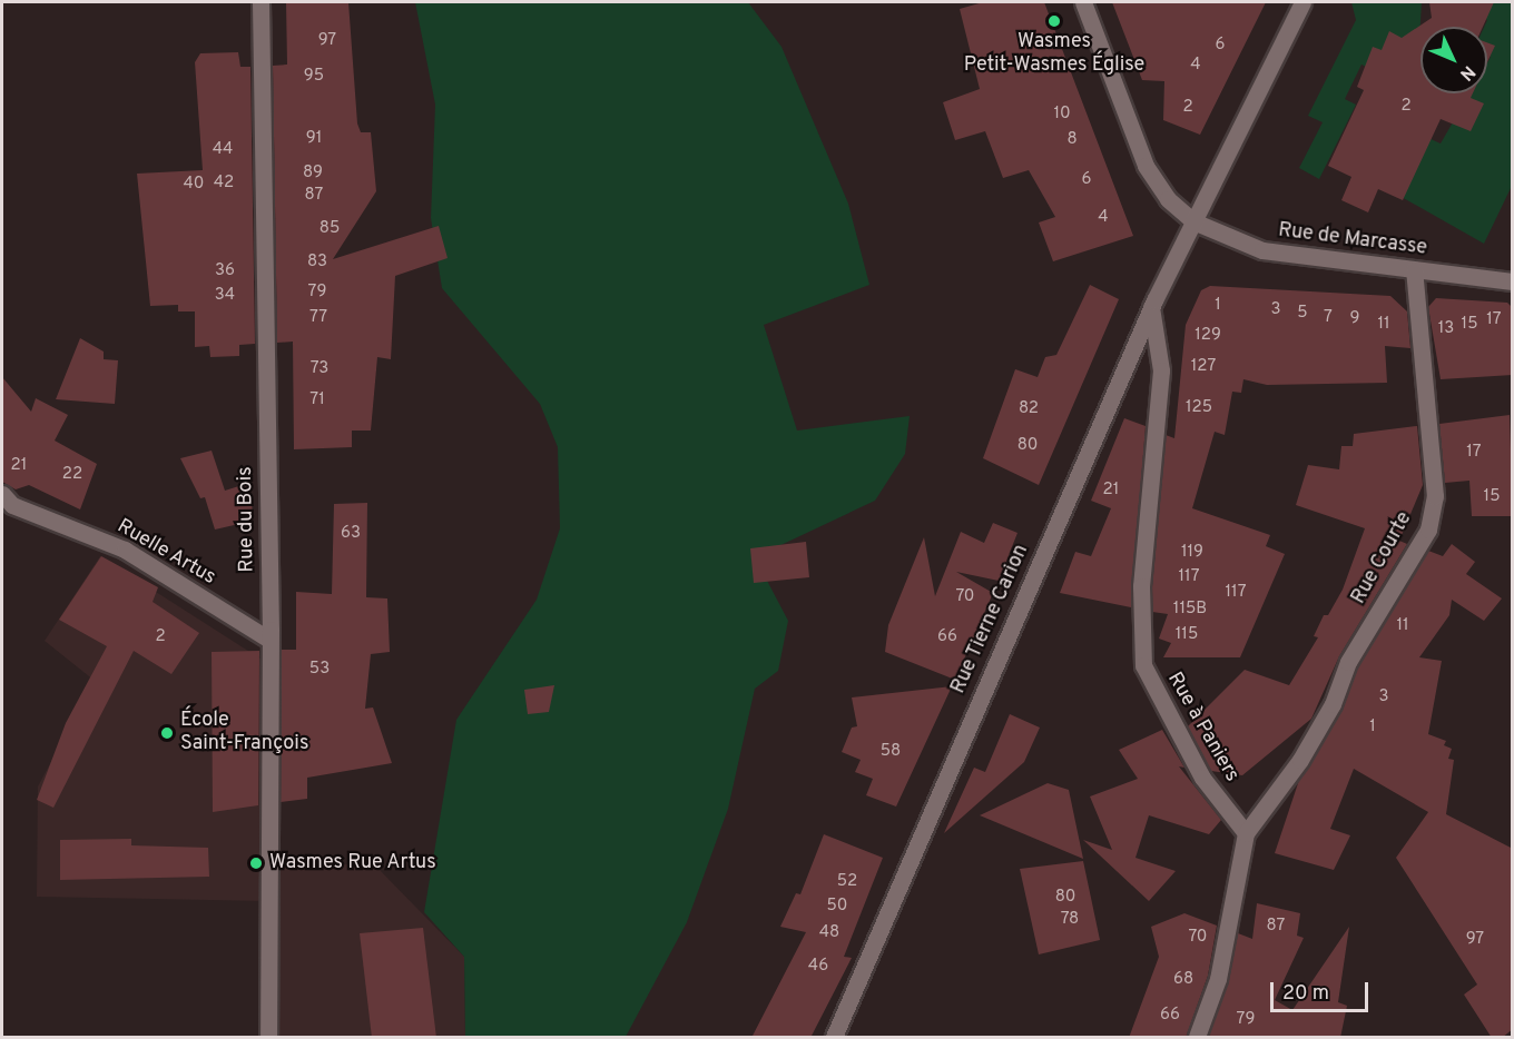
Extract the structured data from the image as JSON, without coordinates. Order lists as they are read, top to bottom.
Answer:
{
  "streets": {
    "street": [
      "Rue de Marcasse",
      "Rue du Bois",
      "Ruelle Artus",
      "Rue Courte",
      "Rue Tierne Carion",
      "Rue à Paniers"
    ]
  },
  "crossings": [
    ["Rue de Marcasse", "Rue Courte"],
    ["Rue de Marcasse", "Rue Tierne Carion"],
    ["Rue du Bois", "Ruelle Artus"],
    ["Rue Courte", "Rue à Paniers"],
    ["Rue Tierne Carion", "Rue à Paniers"]
  ],
  "places": ["Wasmes Petit-Wasmes Église", "École Saint-François", "Wasmes Rue Artus"],
  "house_numbers": [
    "97",
    "6",
    "4",
    "95",
    "2",
    "2",
    "10",
    "91",
    "8",
    "44",
    "89",
    "6",
    "42",
    "40",
    "87",
    "4",
    "85",
    "83",
    "36",
    "79",
    "34",
    "1",
    "3",
    "5",
    "77",
    "7",
    "9",
    "17",
    "11",
    "15",
    "13",
    "129",
    "127",
    "73",
    "71",
    "125",
    "82",
    "80",
    "17",
    "21",
    "22",
    "21",
    "15",
    "63",
    "119",
    "117",
    "117",
    "70",
    "115B",
    "11",
    "115",
    "2",
    "66",
    "53",
    "3",
    "1",
    "58",
    "52",
    "80",
    "50",
    "78",
    "87",
    "48",
    "70",
    "97",
    "46",
    "68",
    "66",
    "79"
  ],
  "scale_bar": "20 m",
  "north": "bottom right"
}
